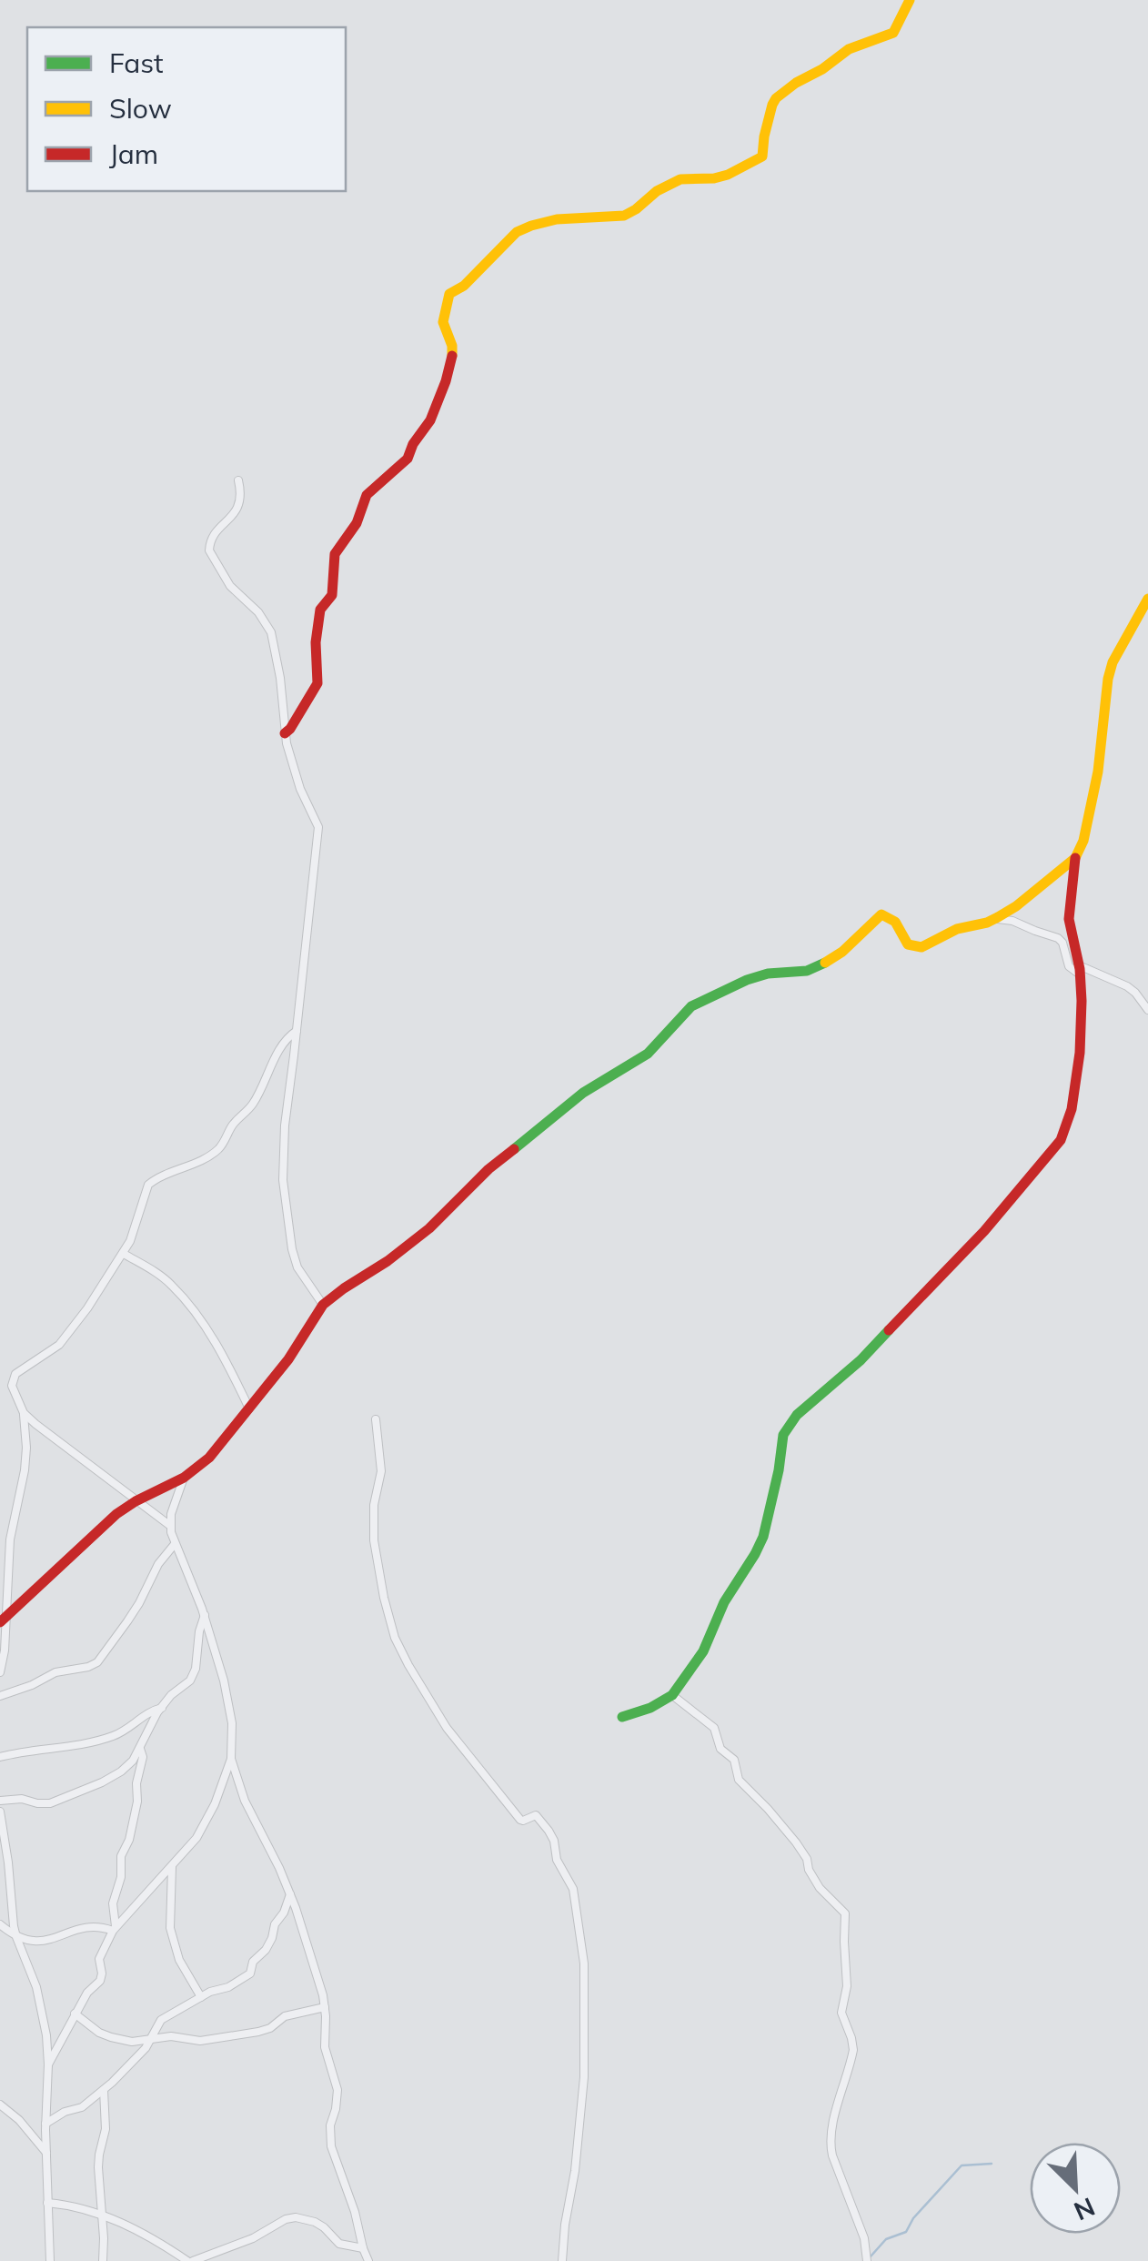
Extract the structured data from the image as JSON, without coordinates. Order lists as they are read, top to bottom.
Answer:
{
  "legend": ["Fast", "Slow", "Jam"],
  "north": "bottom right"
}
